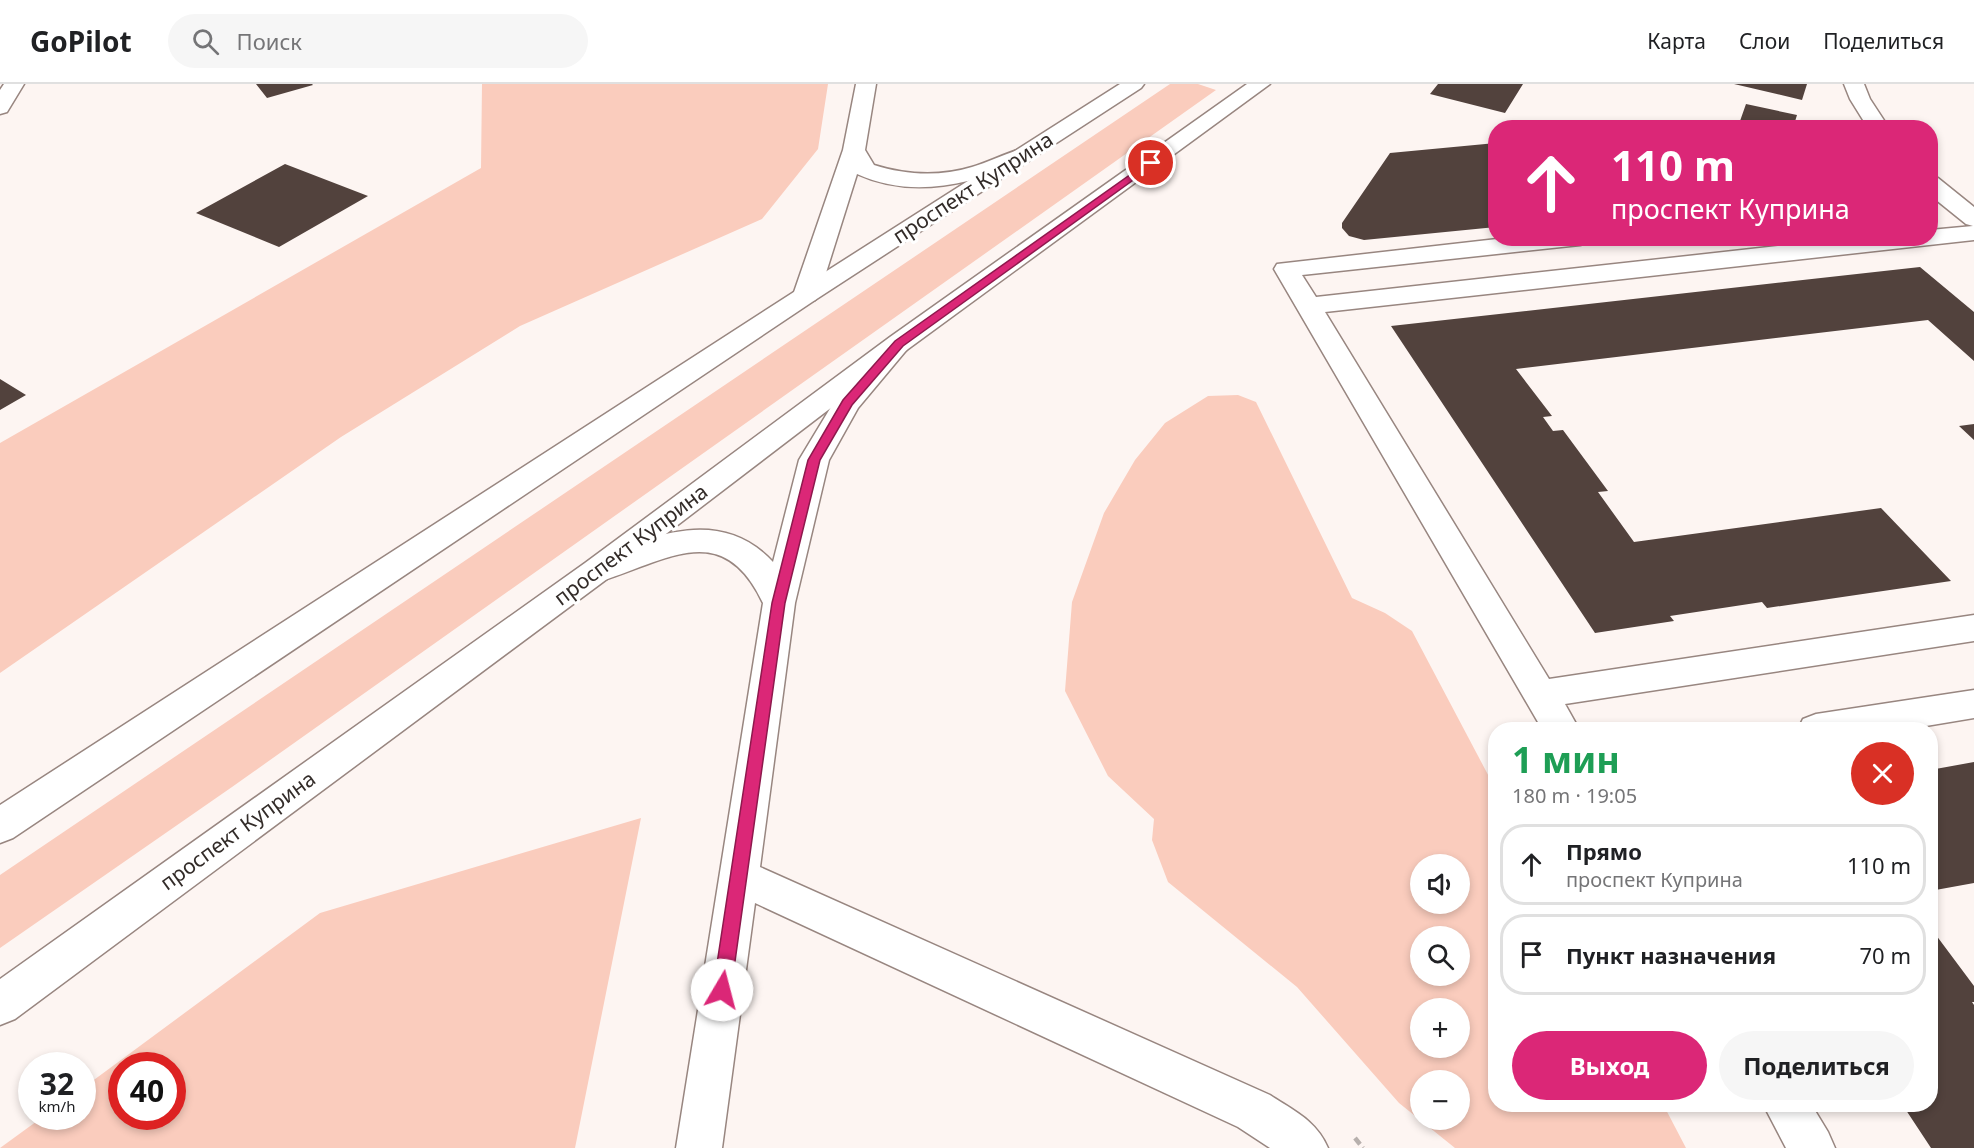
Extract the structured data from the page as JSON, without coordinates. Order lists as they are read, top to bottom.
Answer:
{
  "streets": {
    "main road": ["проспект Куприна"]
  },
  "page": {
    "header": "GoPilot",
    "search": "Поиск",
    "nav": ["Карта", "Слои", "Поделиться"],
    "turn": ["110 m", "проспект Куприна"],
    "heading": ["1 мин", "180 m · 19:05"],
    "list": [
      {
        "name": "Прямо",
        "note": "проспект Куприна",
        "value": "110 m"
      },
      {
        "name": "Пункт назначения",
        "value": "70 m"
      }
    ],
    "map_buttons": ["+", "−"],
    "buttons": ["Выход", "Поделиться"],
    "speed": "32 km/h",
    "limit": "40"
  }
}
